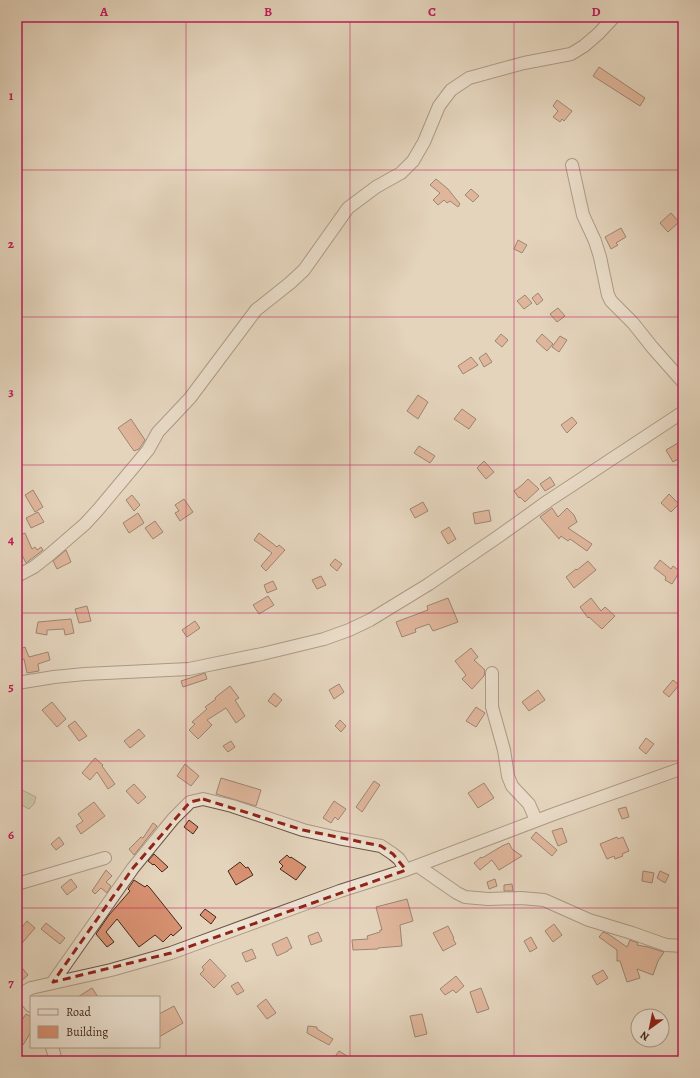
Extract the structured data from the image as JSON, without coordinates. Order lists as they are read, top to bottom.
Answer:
{
  "legend": ["Road", "Building"],
  "north": "bottom left",
  "grid": {
    "columns": [
      "A",
      "B",
      "C",
      "D"
    ],
    "rows": [
      "1",
      "2",
      "3",
      "4",
      "5",
      "6",
      "7"
    ]
  }
}
